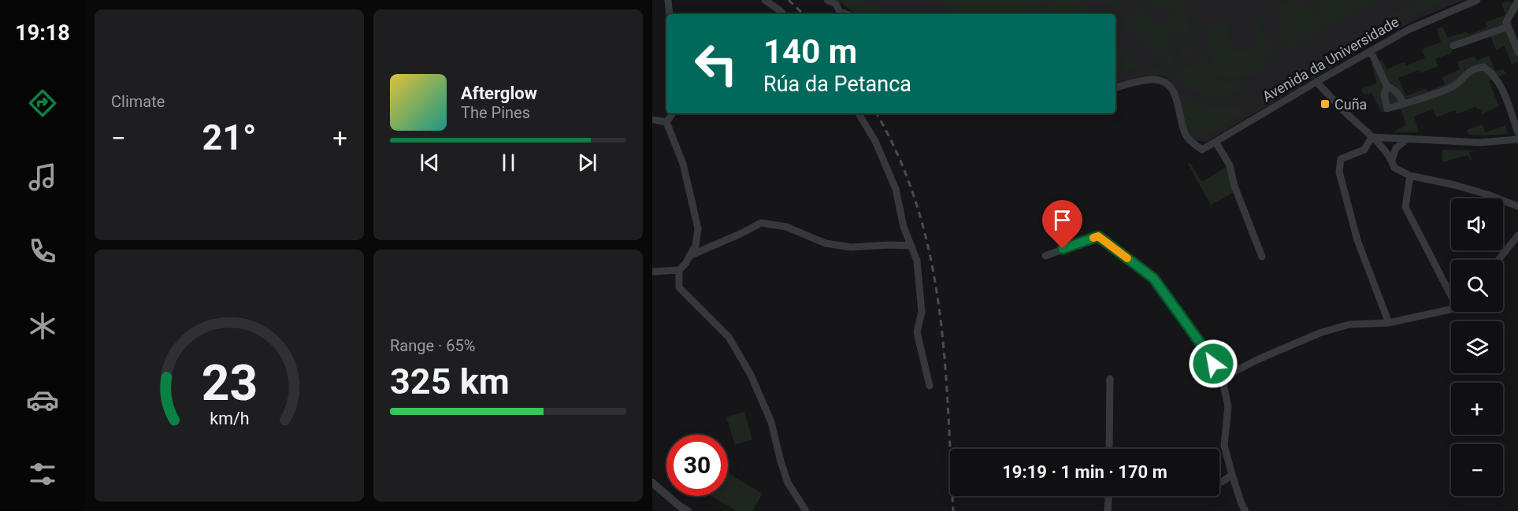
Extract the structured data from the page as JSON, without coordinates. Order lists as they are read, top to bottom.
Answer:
{
  "streets": {
    "street": ["Avenida da Universidade"]
  },
  "places": {
    "transit": ["Cuña"]
  },
  "page": {
    "tabs": "19:18",
    "tile": [
      "Climate",
      ["Range · 65%", "325 km"]
    ],
    "turn": ["140 m", "Rúa da Petanca"],
    "song": ["Afterglow", "The Pines"],
    "heat": ["−", "21°", "+"],
    "map_buttons": ["+", "−"],
    "limit": "30",
    "trip": "19:19 · 1 min · 170 m",
    "gauge": ["23", "km/h"]
  }
}
